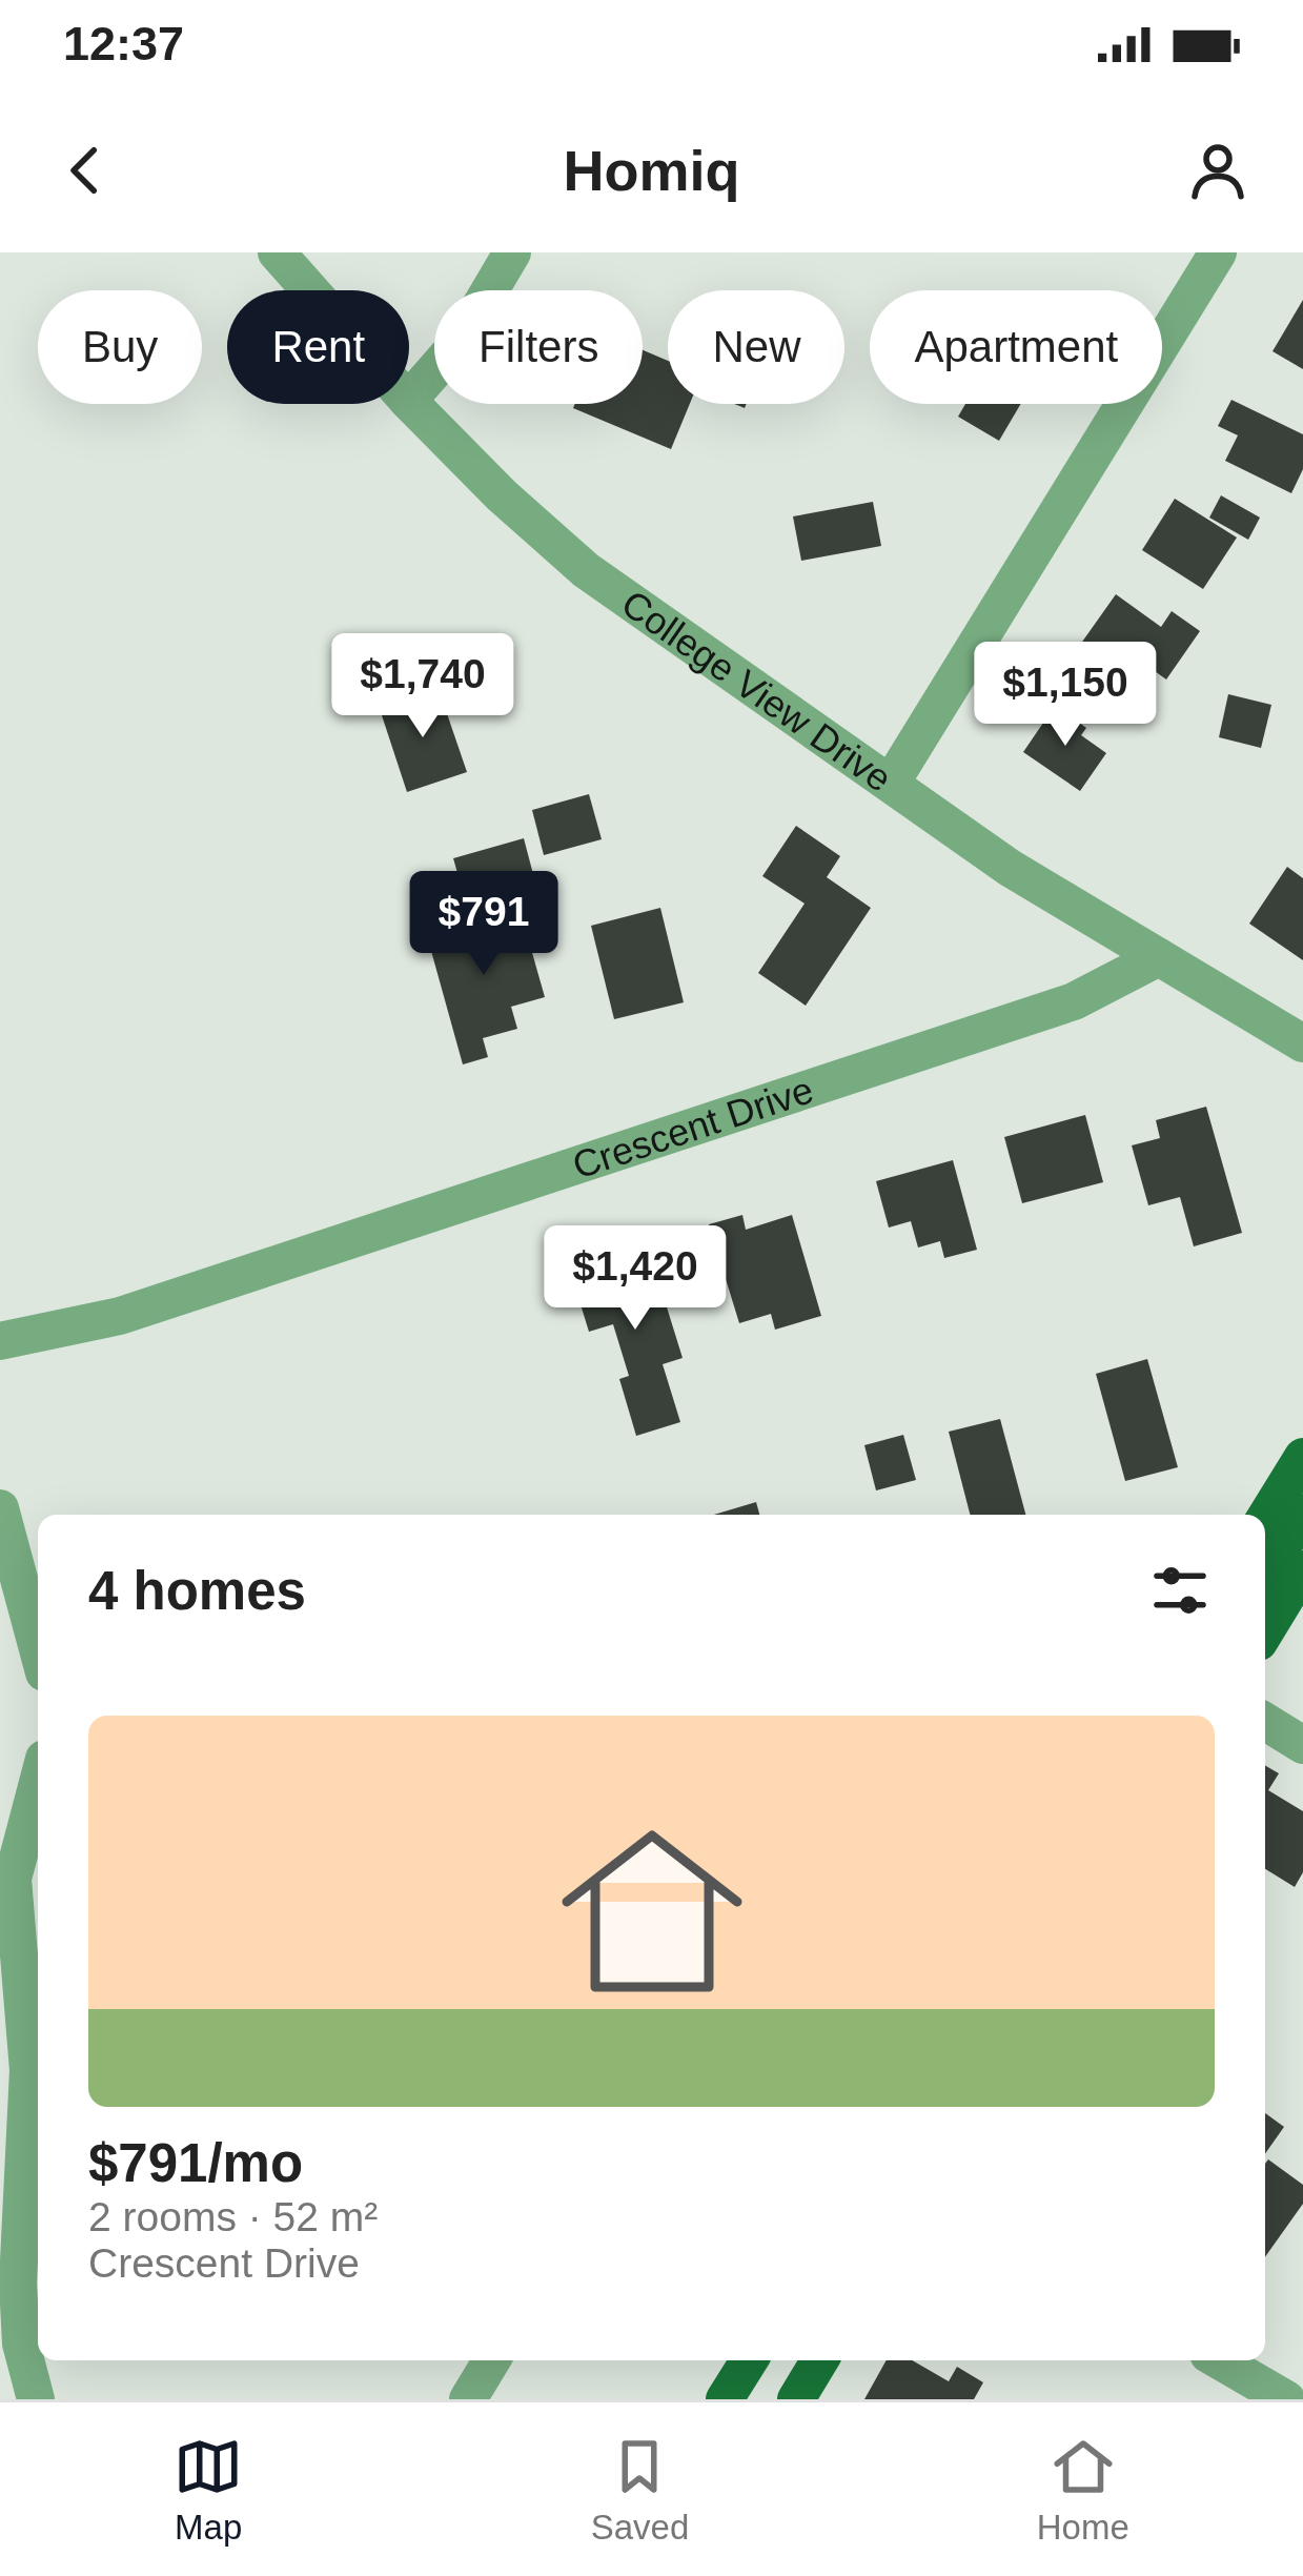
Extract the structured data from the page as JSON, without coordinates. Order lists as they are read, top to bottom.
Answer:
{
  "streets": {
    "street": ["College View Drive", "Crescent Drive"]
  },
  "crossings": [
    ["College View Drive", "Crescent Drive"]
  ],
  "page": {
    "status": "12:37",
    "header": "Homiq",
    "chip": [
      "Buy",
      "Rent",
      "Filters",
      "New",
      "Apartment"
    ],
    "price": [
      "$1,740",
      "$1,150",
      "$791",
      "$1,420"
    ],
    "heading": "4 homes",
    "list": [
      {
        "name": "$791/mo",
        "note": "2 rooms · 52 m² · Crescent Drive"
      }
    ],
    "tabs": ["Map", "Saved", "Home"]
  }
}
